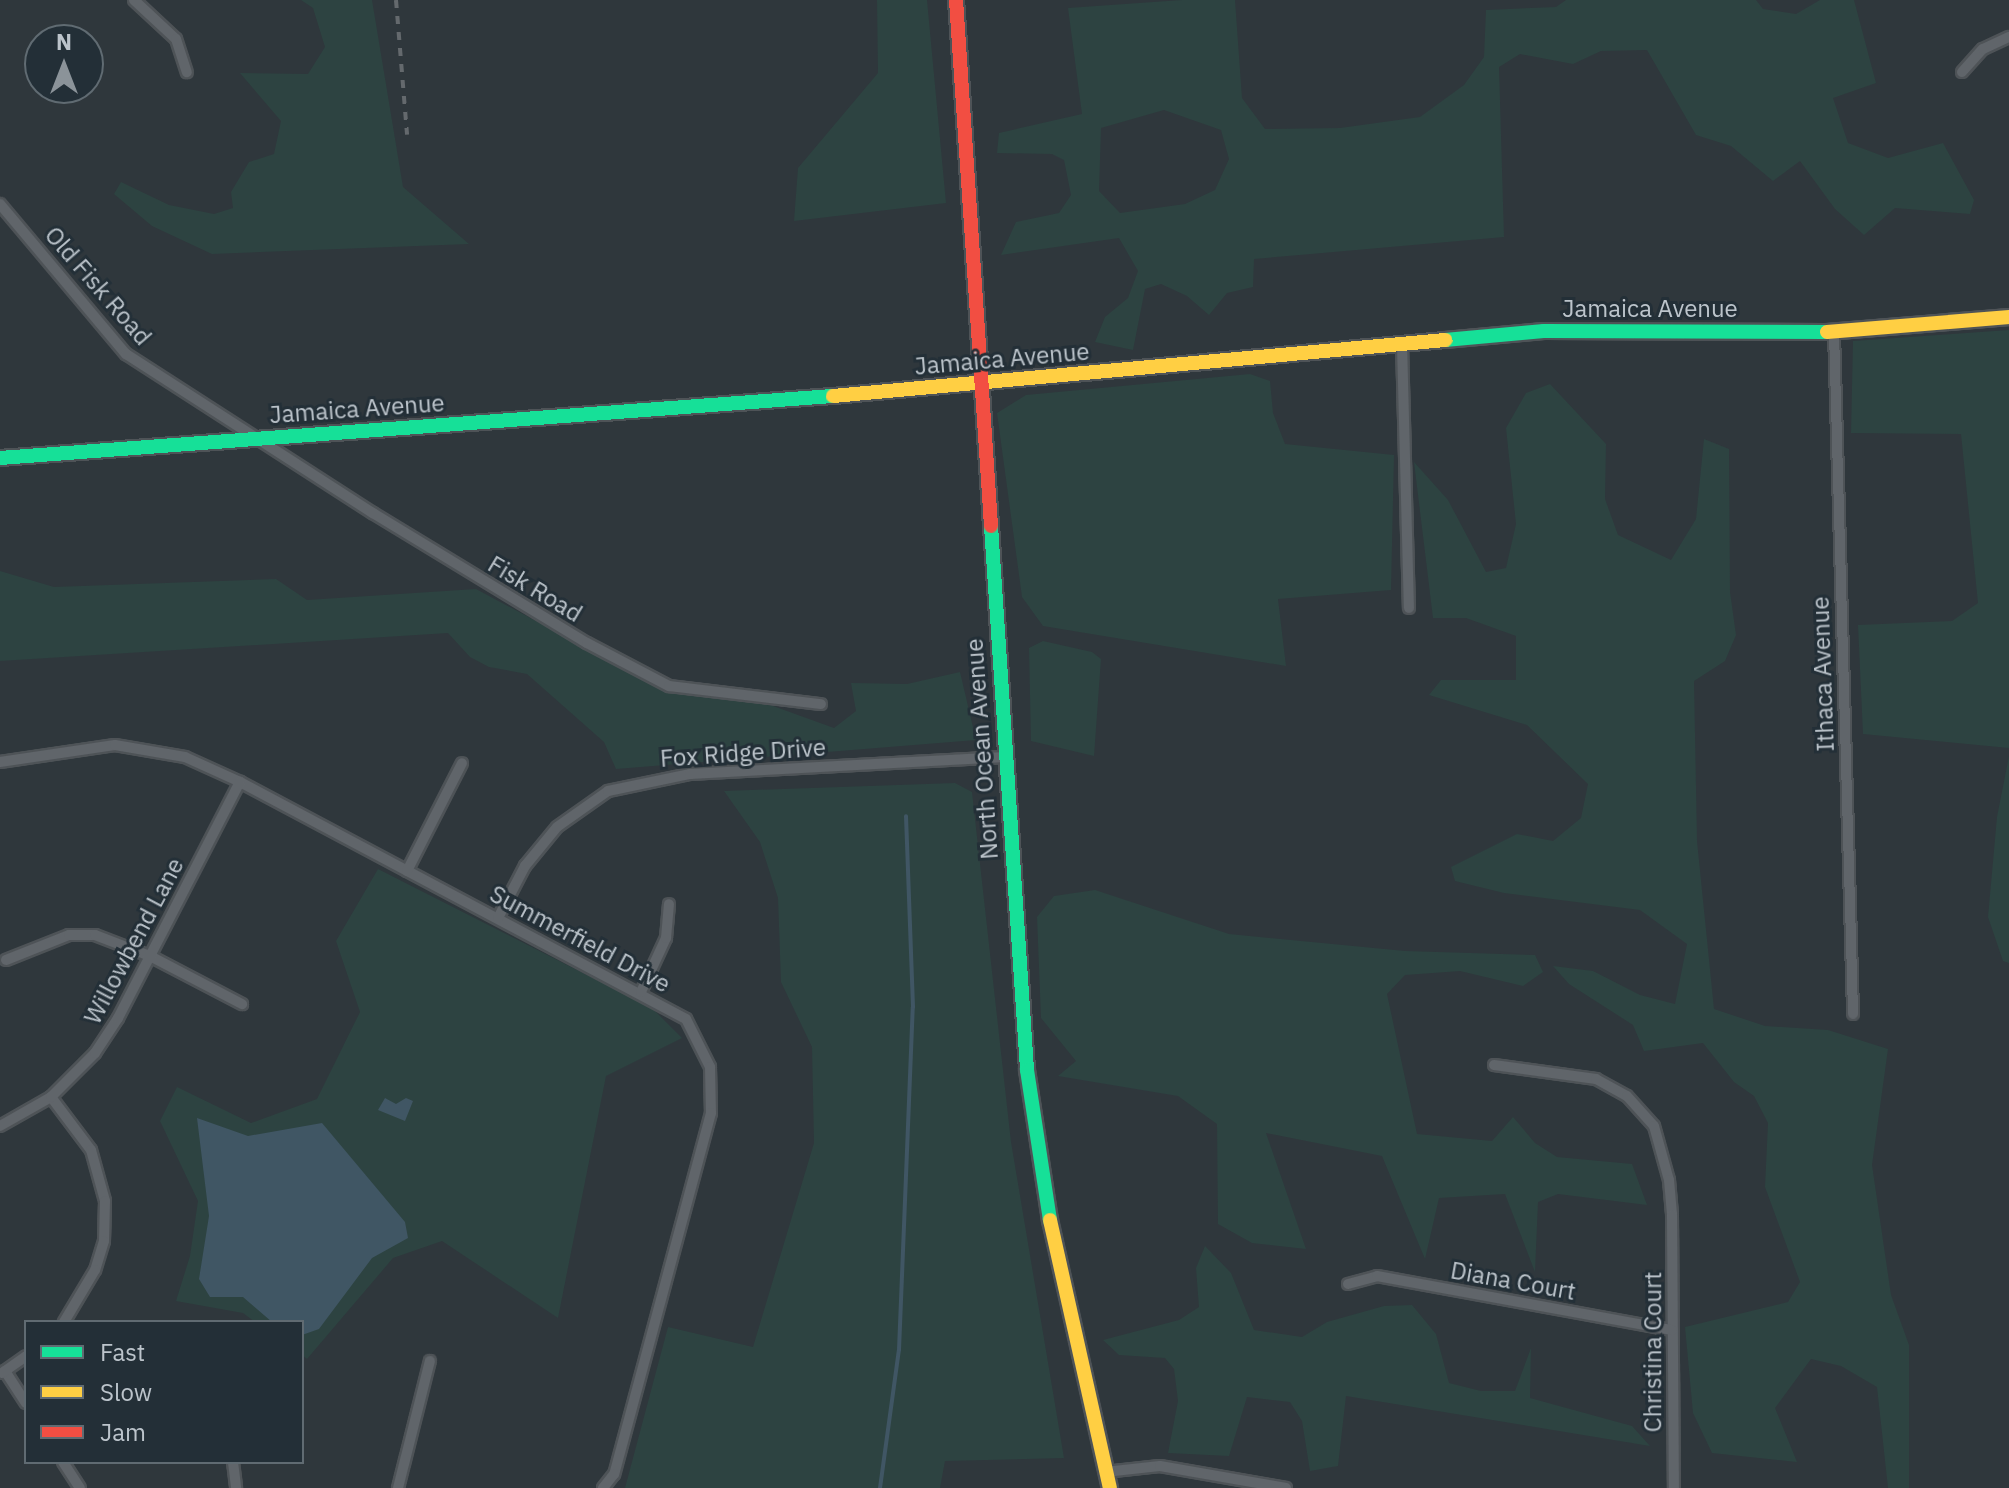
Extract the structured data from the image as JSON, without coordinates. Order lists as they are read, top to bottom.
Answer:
{
  "streets": {
    "street": [
      "Old Fisk Road",
      "Jamaica Avenue",
      "Fisk Road",
      "Ithaca Avenue",
      "North Ocean Avenue",
      "Fox Ridge Drive",
      "Summerfield Drive",
      "Willowbend Lane",
      "Diana Court",
      "Christina Court"
    ]
  },
  "crossings": [
    ["Old Fisk Road", "Jamaica Avenue"],
    ["Old Fisk Road", "Fisk Road"],
    ["Jamaica Avenue", "Fisk Road"],
    ["Jamaica Avenue", "Ithaca Avenue"],
    ["Jamaica Avenue", "North Ocean Avenue"],
    ["North Ocean Avenue", "Fox Ridge Drive"],
    ["Fox Ridge Drive", "Summerfield Drive"],
    ["Summerfield Drive", "Willowbend Lane"],
    ["Diana Court", "Christina Court"]
  ],
  "legend": ["Fast", "Slow", "Jam"],
  "north": "top"
}
